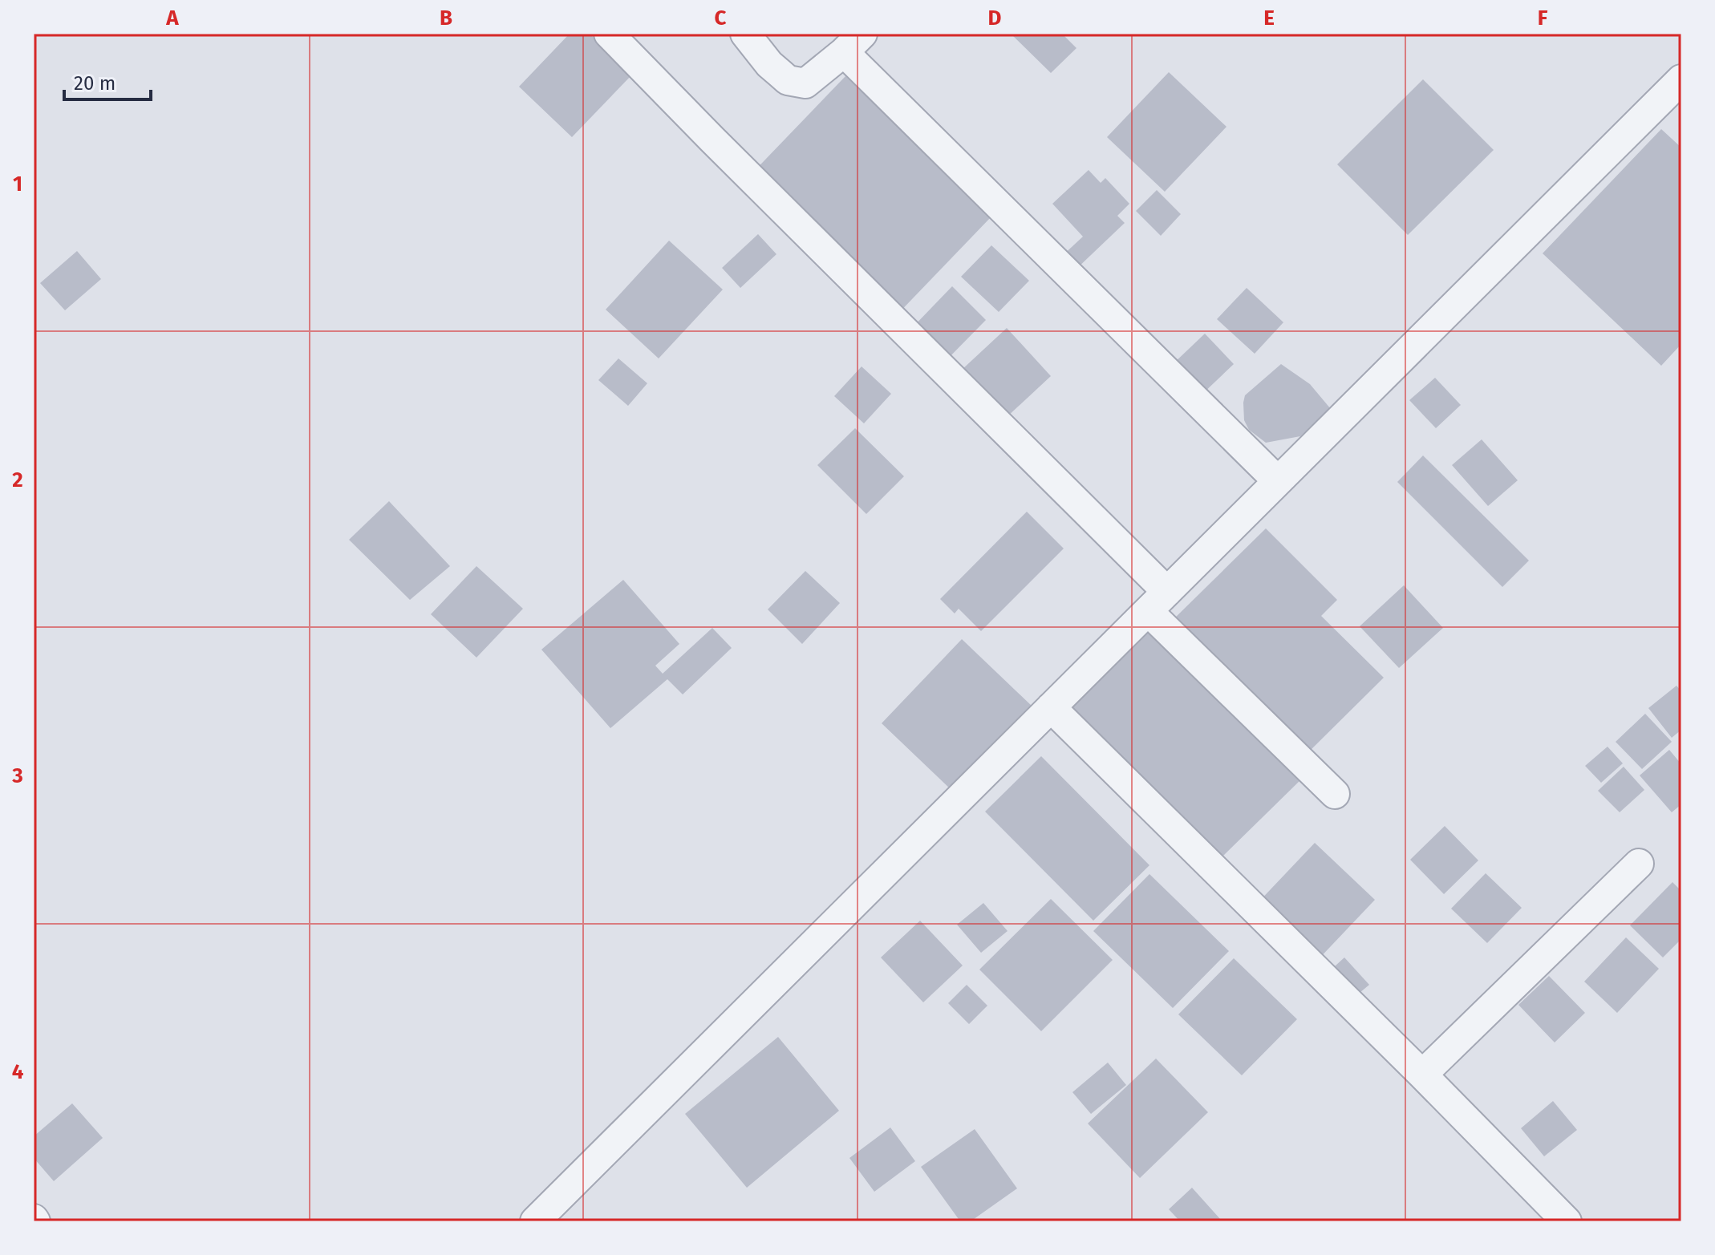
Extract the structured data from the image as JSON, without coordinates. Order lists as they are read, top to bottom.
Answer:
{
  "scale_bar": "20 m",
  "grid": {
    "columns": [
      "A",
      "B",
      "C",
      "D",
      "E",
      "F"
    ],
    "rows": [
      "1",
      "2",
      "3",
      "4"
    ]
  }
}
